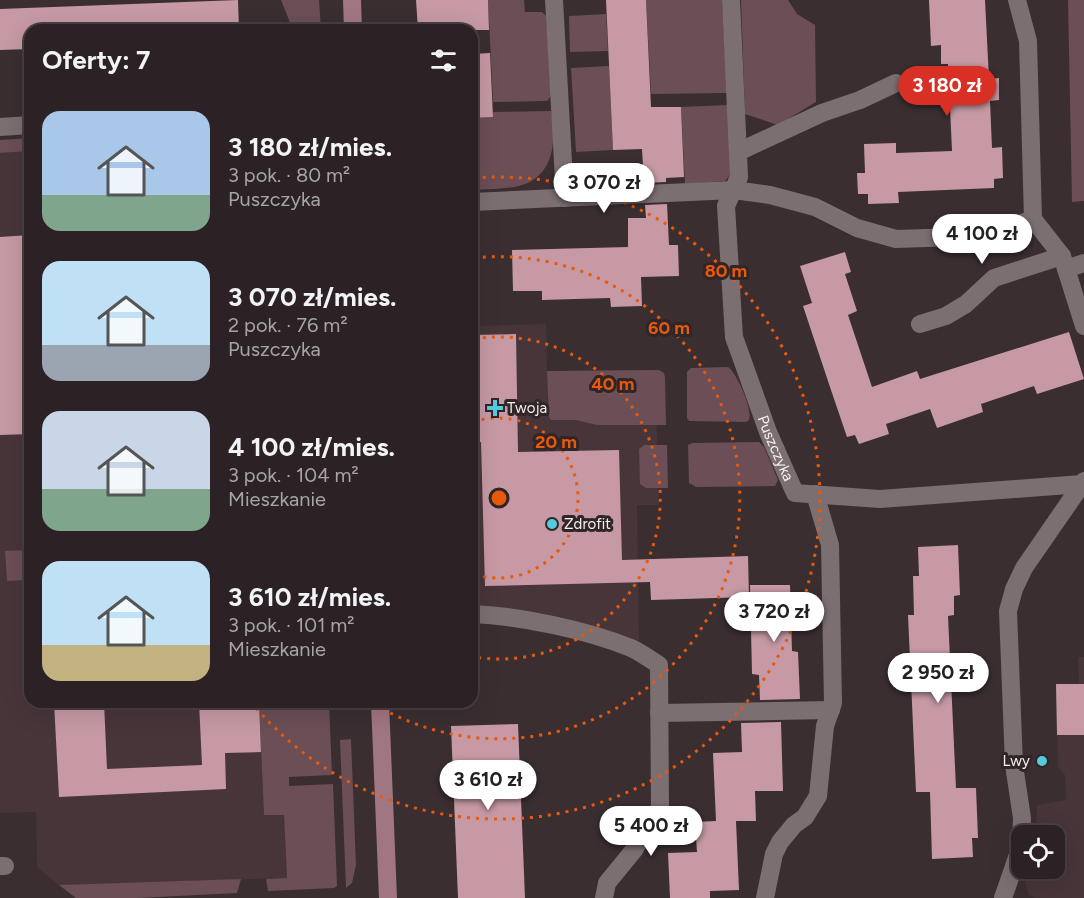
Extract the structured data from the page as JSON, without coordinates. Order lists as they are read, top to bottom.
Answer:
{
  "streets": {
    "street": ["Puszczyka"]
  },
  "places": {
    "health": ["Twoja"],
    "other": ["Zdrofit", "Lwy"]
  },
  "page": {
    "heading": "Oferty: 7",
    "price": [
      "3 180 zł",
      "3 070 zł",
      "4 100 zł",
      "3 720 zł",
      "2 950 zł",
      "3 610 zł",
      "5 400 zł"
    ],
    "list": [
      {
        "name": "3 180 zł/mies.",
        "note": "3 pok. · 80 m² · Puszczyka"
      },
      {
        "name": "3 070 zł/mies.",
        "note": "2 pok. · 76 m² · Puszczyka"
      },
      {
        "name": "4 100 zł/mies.",
        "note": "3 pok. · 104 m² · Mieszkanie"
      },
      {
        "name": "3 610 zł/mies.",
        "note": "3 pok. · 101 m² · Mieszkanie"
      }
    ]
  },
  "rings": [
    "80 m",
    "60 m",
    "40 m",
    "20 m"
  ]
}
